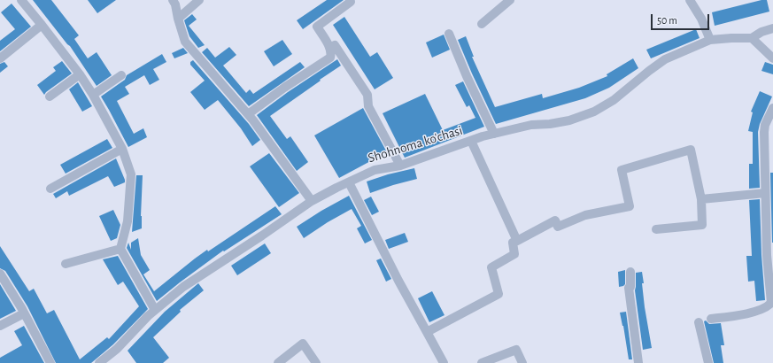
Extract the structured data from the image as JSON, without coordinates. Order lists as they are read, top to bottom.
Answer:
{
  "streets": {
    "street": ["Shohnoma ko'chasi"]
  },
  "scale_bar": "50 m"
}
